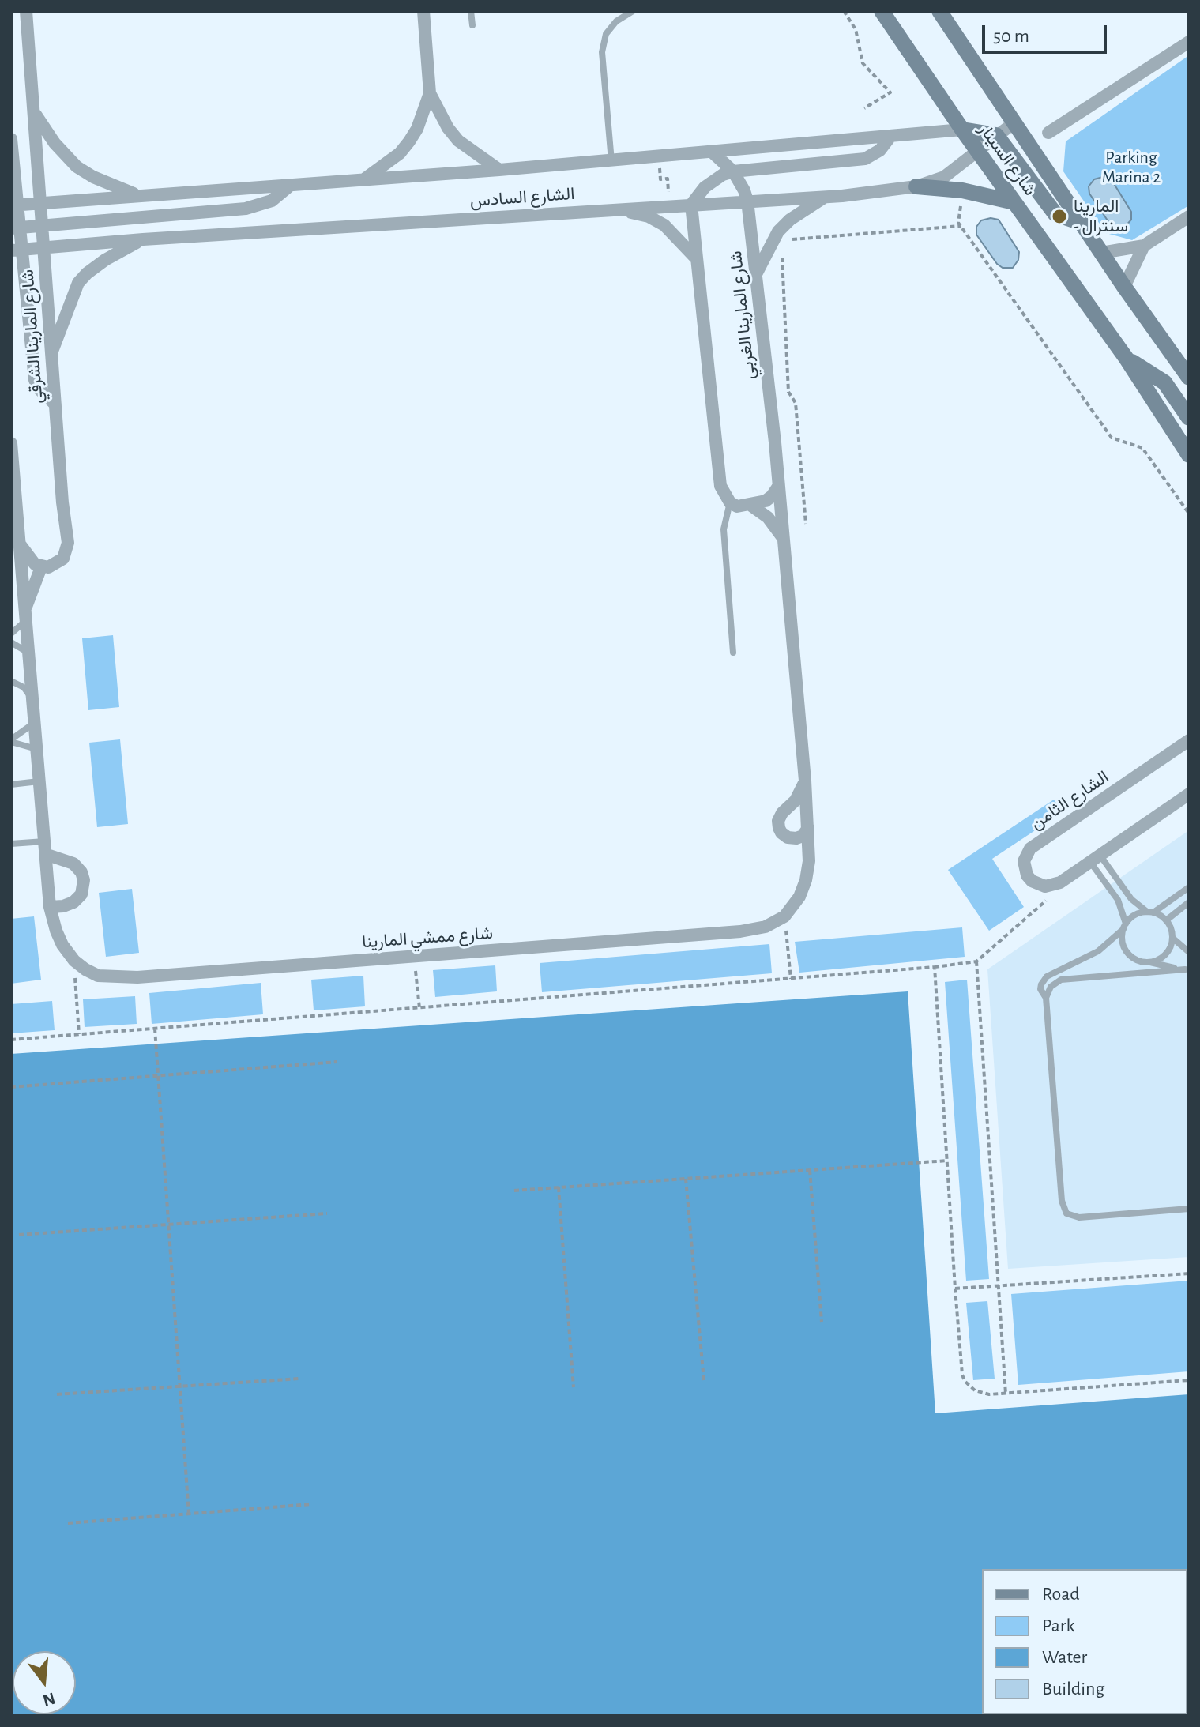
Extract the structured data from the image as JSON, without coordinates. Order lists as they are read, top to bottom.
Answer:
{
  "streets": {
    "street": [
      "شارع السينار",
      "الشارع السادس",
      "شارع المارينا الغربي",
      "شارع المارينا الشرقي",
      "الشارع الثامن",
      "شارع ممشي المارينا"
    ]
  },
  "crossings": [
    ["شارع السينار", "الشارع السادس"],
    ["الشارع السادس", "شارع المارينا الغربي"],
    ["الشارع السادس", "شارع المارينا الشرقي"],
    ["شارع المارينا الغربي", "شارع ممشي المارينا"]
  ],
  "parks": ["Parking Marina 2"],
  "places": ["المارينا - سنترال"],
  "legend": [
    "Road",
    "Park",
    "Water",
    "Building"
  ],
  "scale_bar": "50 m",
  "north": "bottom"
}
